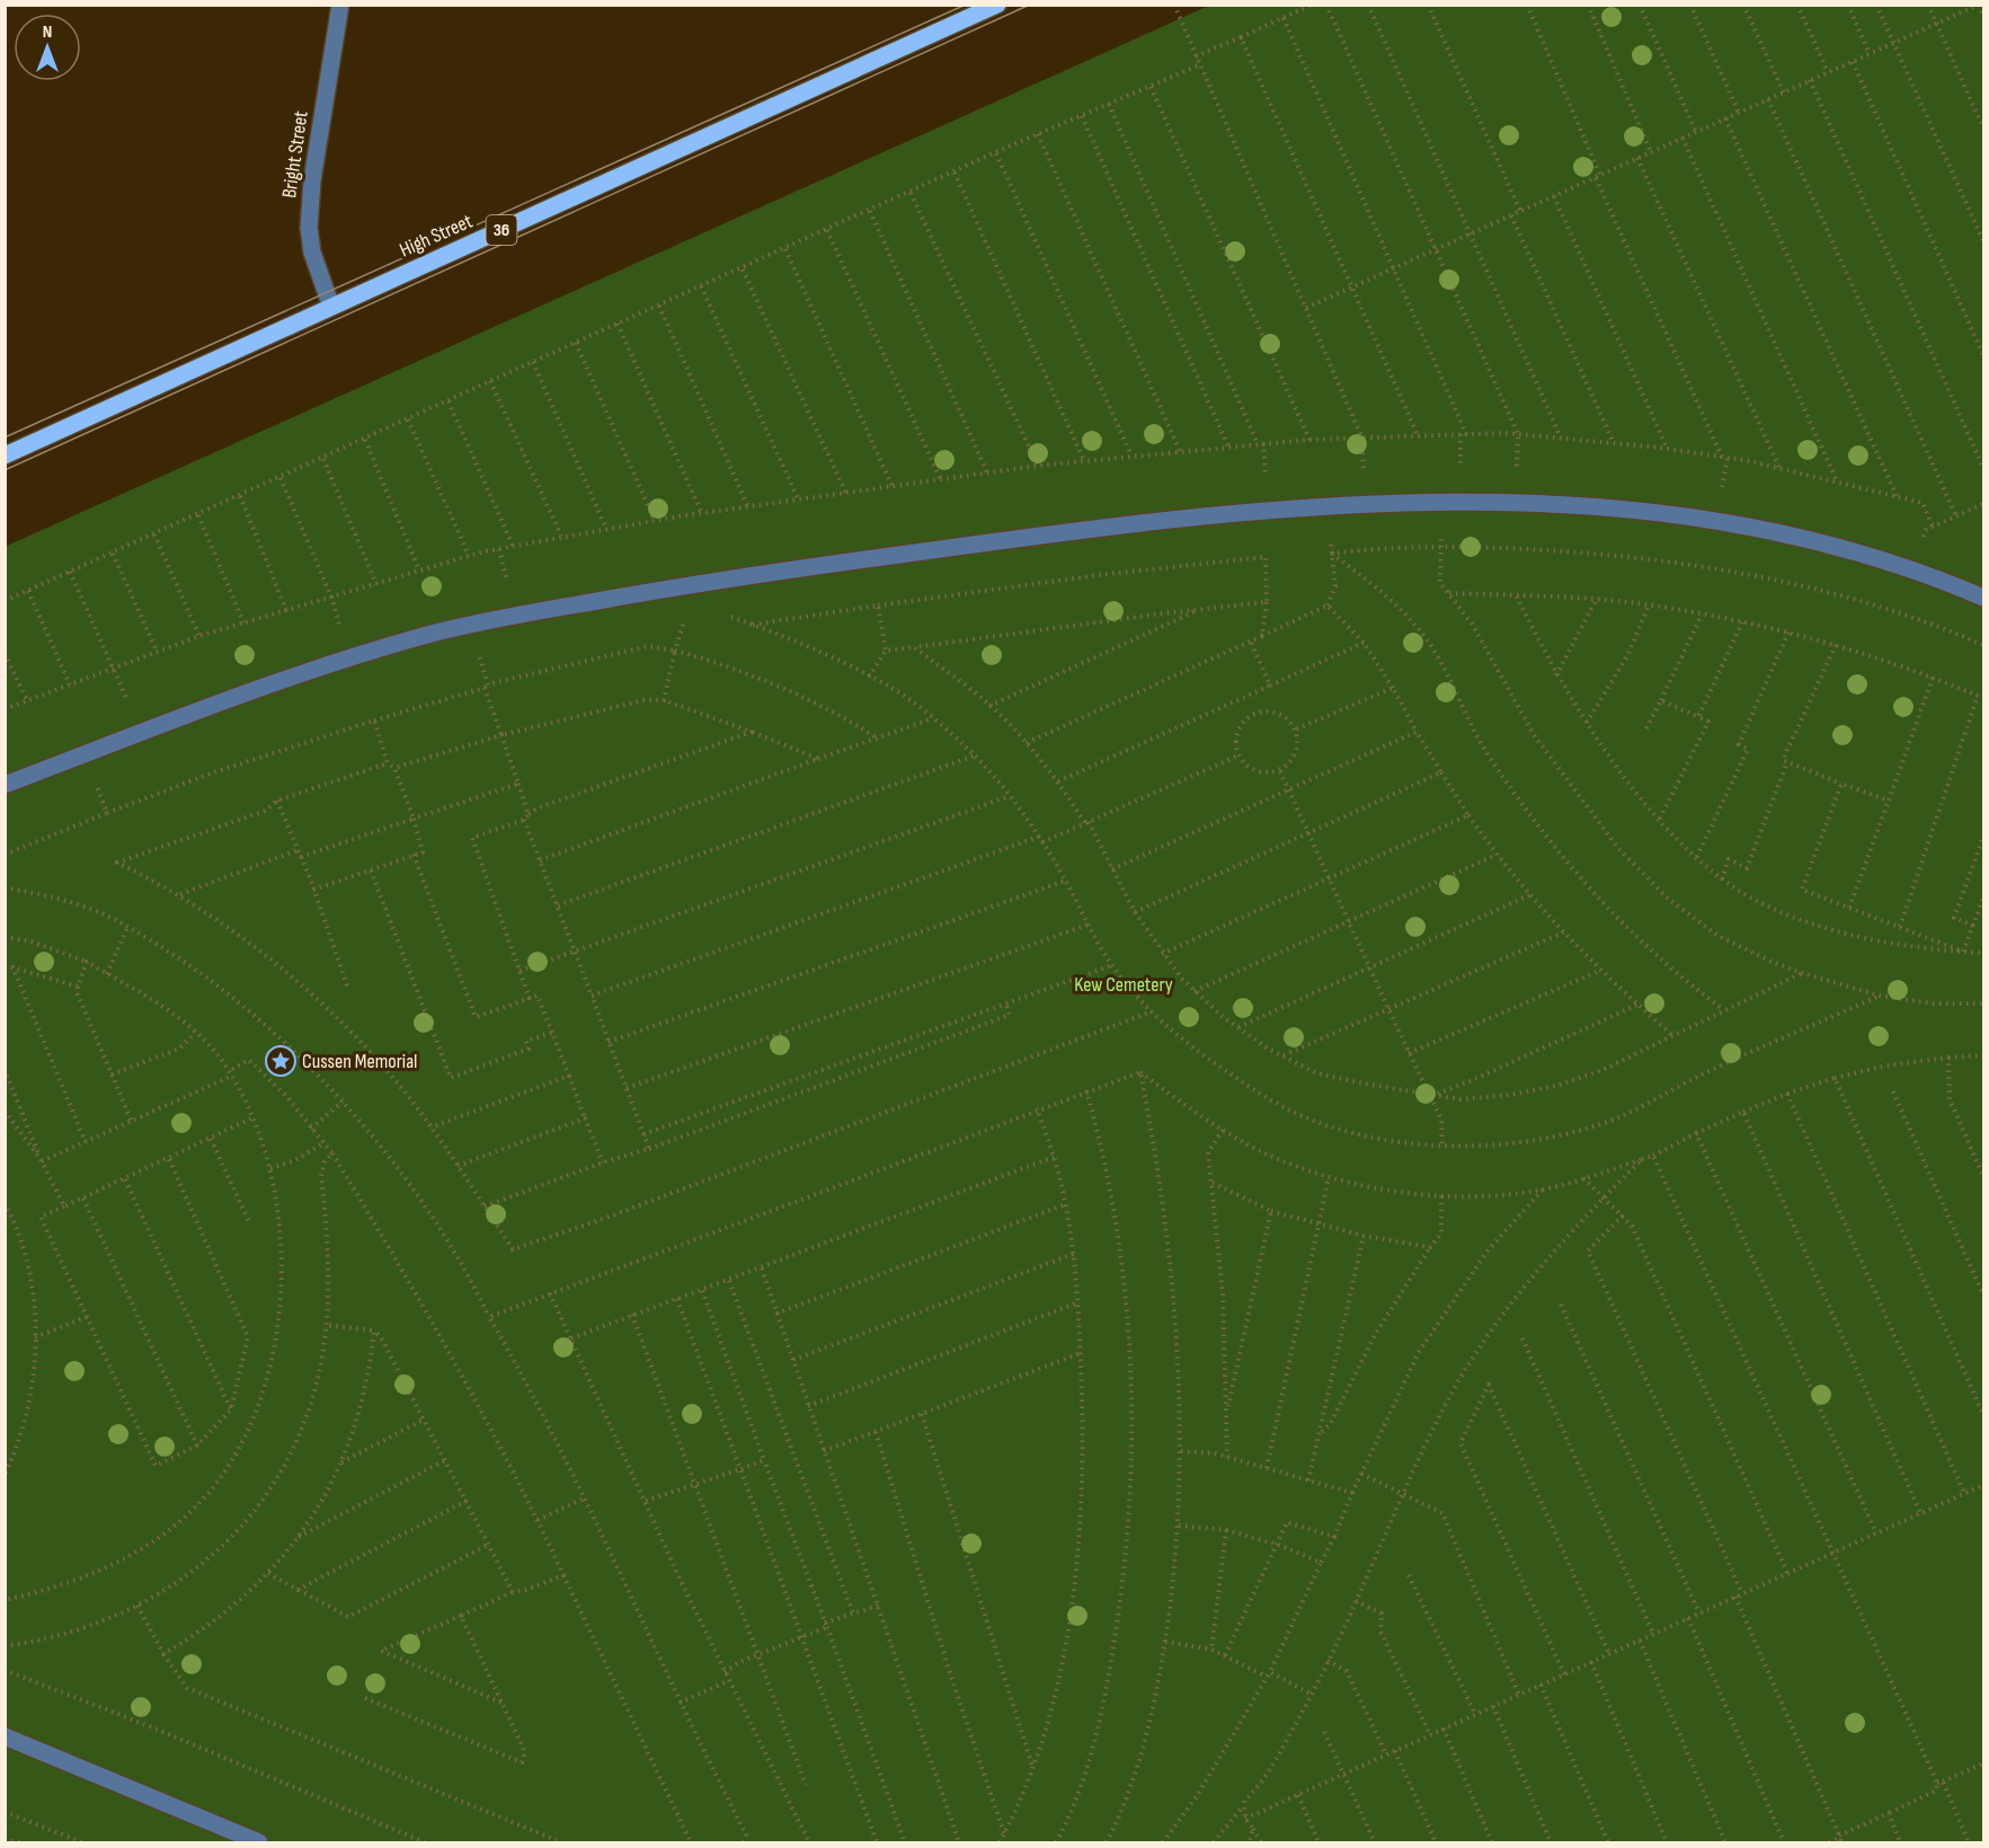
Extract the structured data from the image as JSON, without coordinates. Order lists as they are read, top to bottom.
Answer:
{
  "streets": {
    "main road": ["36", "High Street"],
    "street": ["Bright Street"]
  },
  "crossings": [
    ["Bright Street", "High Street"]
  ],
  "parks": ["Kew Cemetery"],
  "places": {
    "place": ["Cussen Memorial"]
  },
  "north": "top"
}
